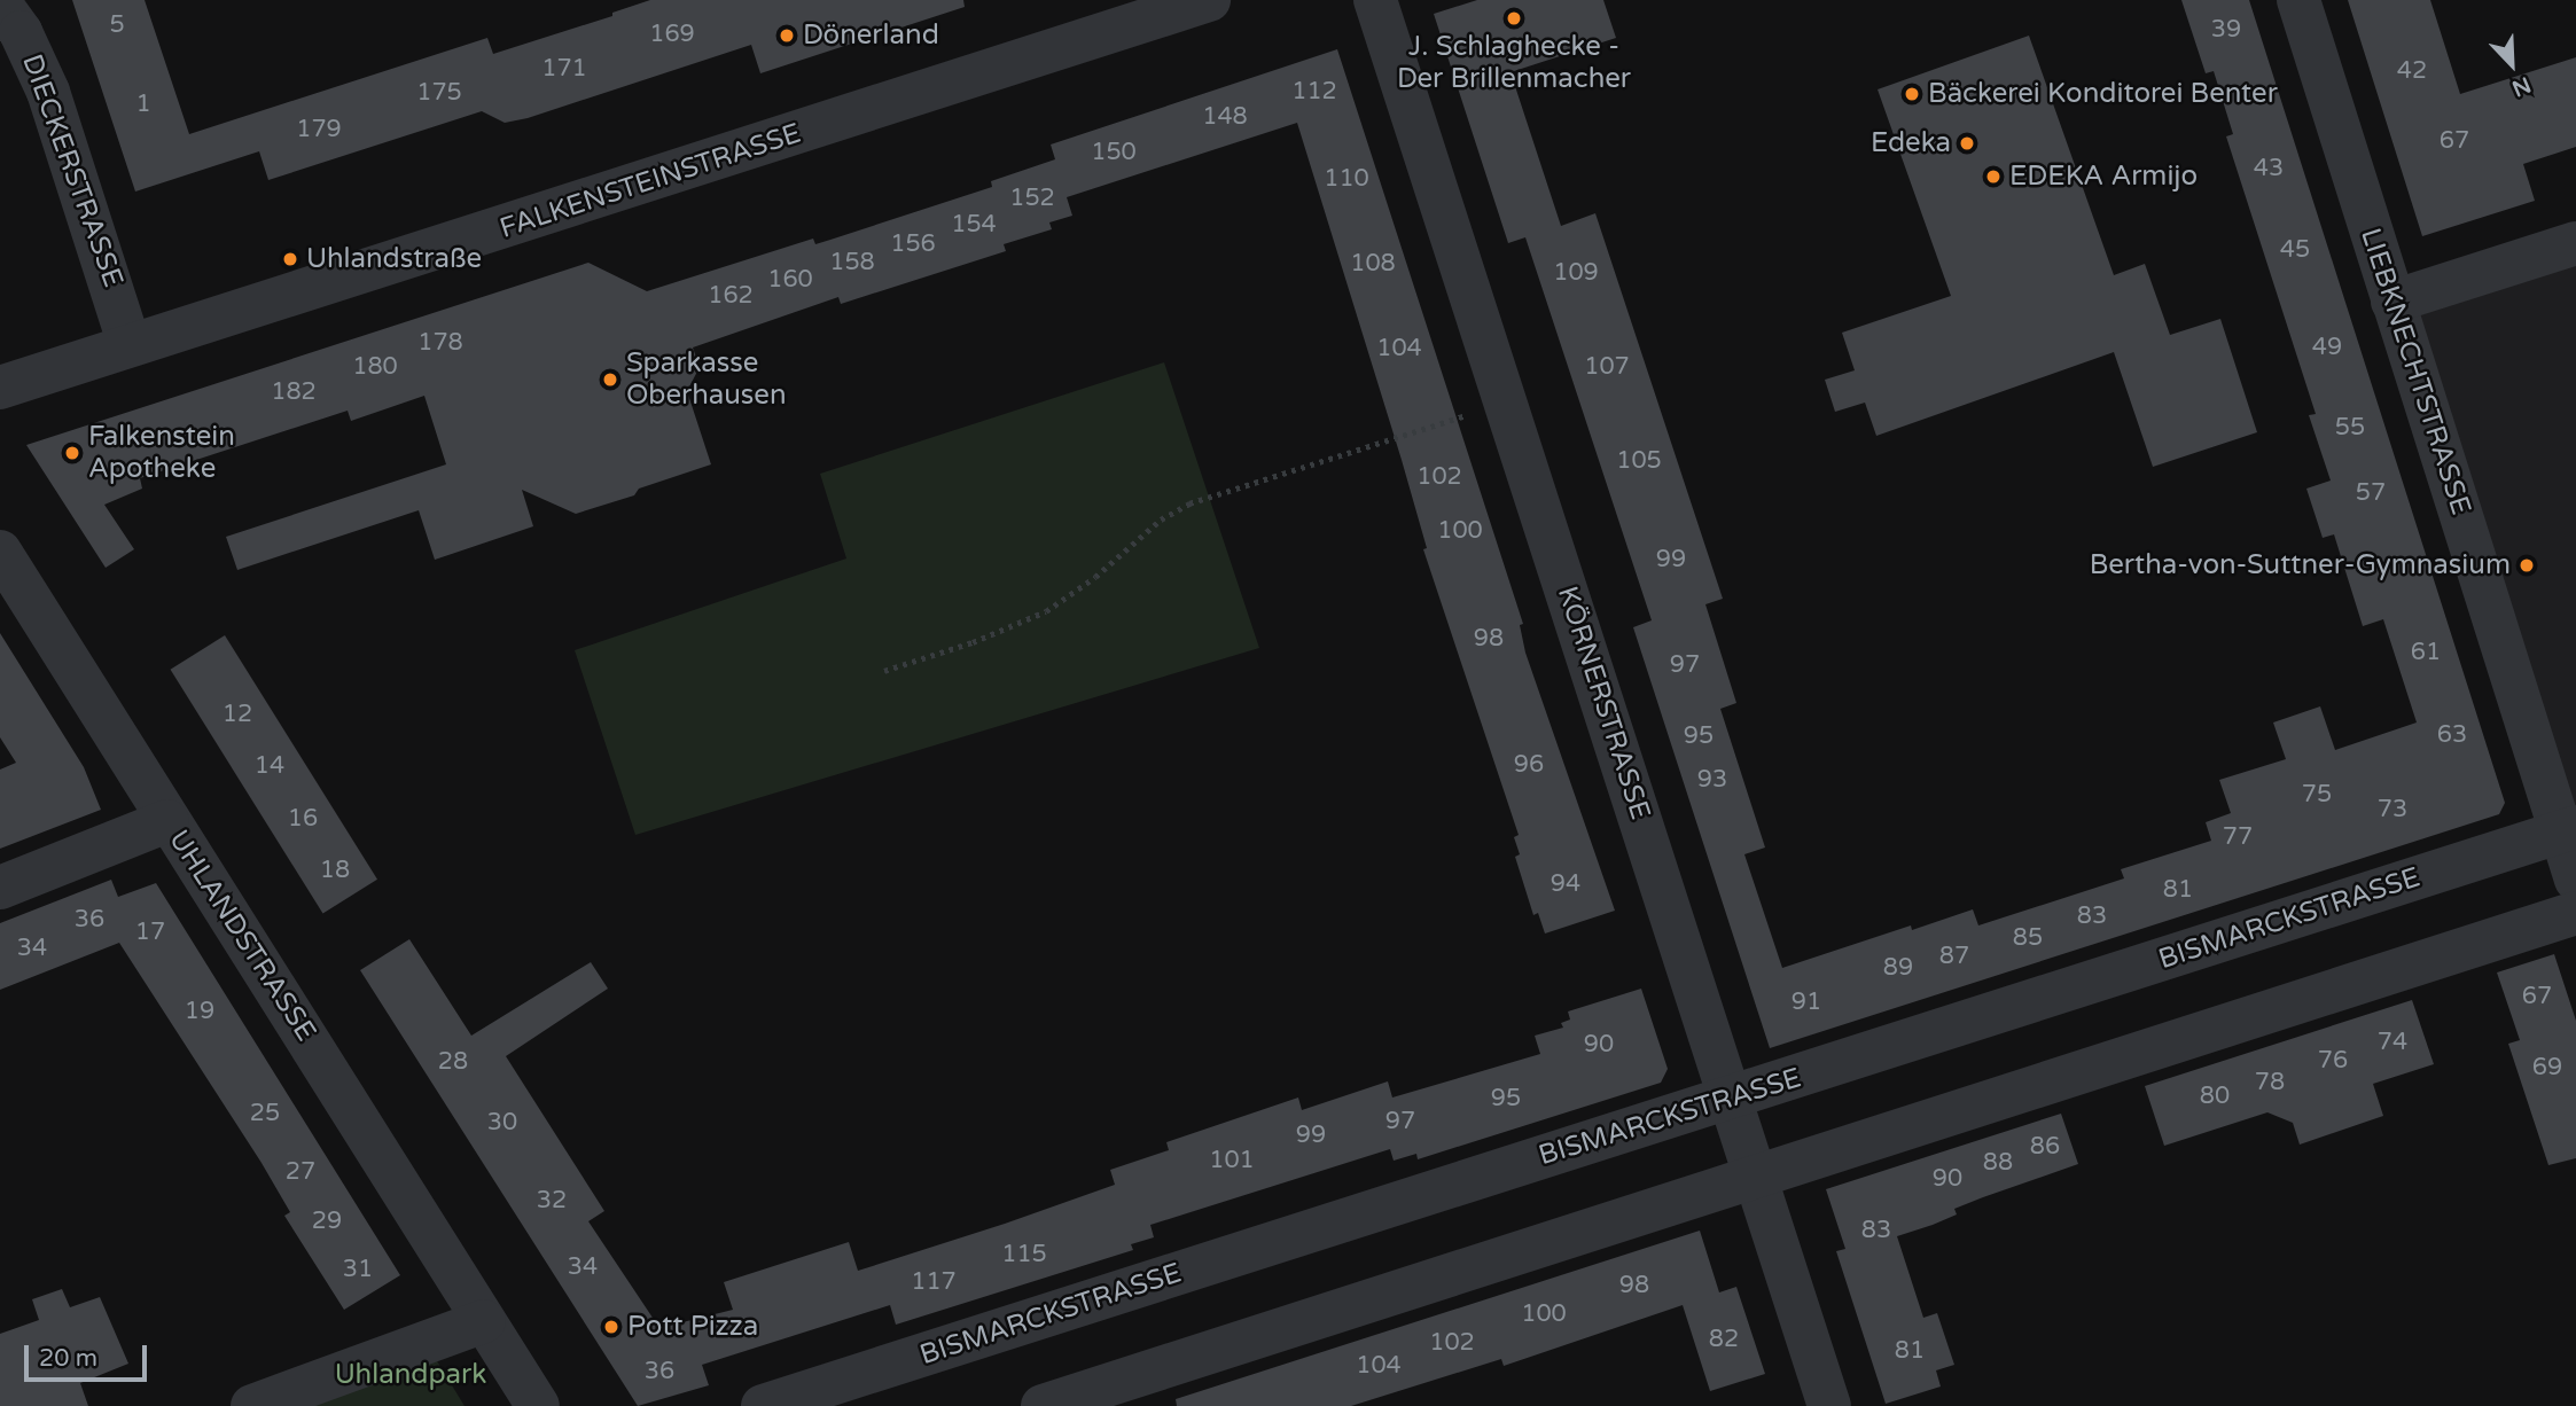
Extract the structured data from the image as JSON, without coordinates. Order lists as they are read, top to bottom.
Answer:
{
  "streets": {
    "street": [
      "DIECKERSTRASSE",
      "FALKENSTEINSTRASSE",
      "LIEBKNECHTSTRASSE",
      "KÖRNERSTRASSE",
      "BISMARCKSTRASSE",
      "UHLANDSTRASSE"
    ]
  },
  "crossings": [
    ["DIECKERSTRASSE", "FALKENSTEINSTRASSE"],
    ["LIEBKNECHTSTRASSE", "BISMARCKSTRASSE"],
    ["KÖRNERSTRASSE", "BISMARCKSTRASSE"]
  ],
  "parks": ["Uhlandpark"],
  "places": [
    "J. Schlaghecke - Der Brillenmacher",
    "Dönerland",
    "Bäckerei Konditorei Benter",
    "Edeka",
    "EDEKA Armijo",
    "Uhlandstraße",
    "Sparkasse Oberhausen",
    "Falkenstein Apotheke",
    "Bertha-von-Suttner-Gymnasium",
    "Pott Pizza"
  ],
  "house_numbers": [
    "5",
    "39",
    "169",
    "171",
    "42",
    "112",
    "175",
    "1",
    "148",
    "179",
    "67",
    "150",
    "43",
    "110",
    "152",
    "154",
    "156",
    "45",
    "158",
    "108",
    "109",
    "160",
    "162",
    "178",
    "49",
    "104",
    "180",
    "107",
    "182",
    "55",
    "105",
    "102",
    "57",
    "100",
    "99",
    "98",
    "61",
    "97",
    "12",
    "63",
    "95",
    "96",
    "14",
    "93",
    "75",
    "73",
    "16",
    "77",
    "18",
    "94",
    "81",
    "83",
    "36",
    "17",
    "85",
    "34",
    "87",
    "89",
    "67",
    "91",
    "19",
    "74",
    "90",
    "76",
    "28",
    "69",
    "78",
    "80",
    "95",
    "25",
    "97",
    "30",
    "99",
    "86",
    "101",
    "88",
    "27",
    "90",
    "32",
    "29",
    "83",
    "115",
    "34",
    "31",
    "117",
    "98",
    "100",
    "82",
    "102",
    "81",
    "104",
    "36"
  ],
  "scale_bar": "20 m",
  "north": "bottom right"
}
